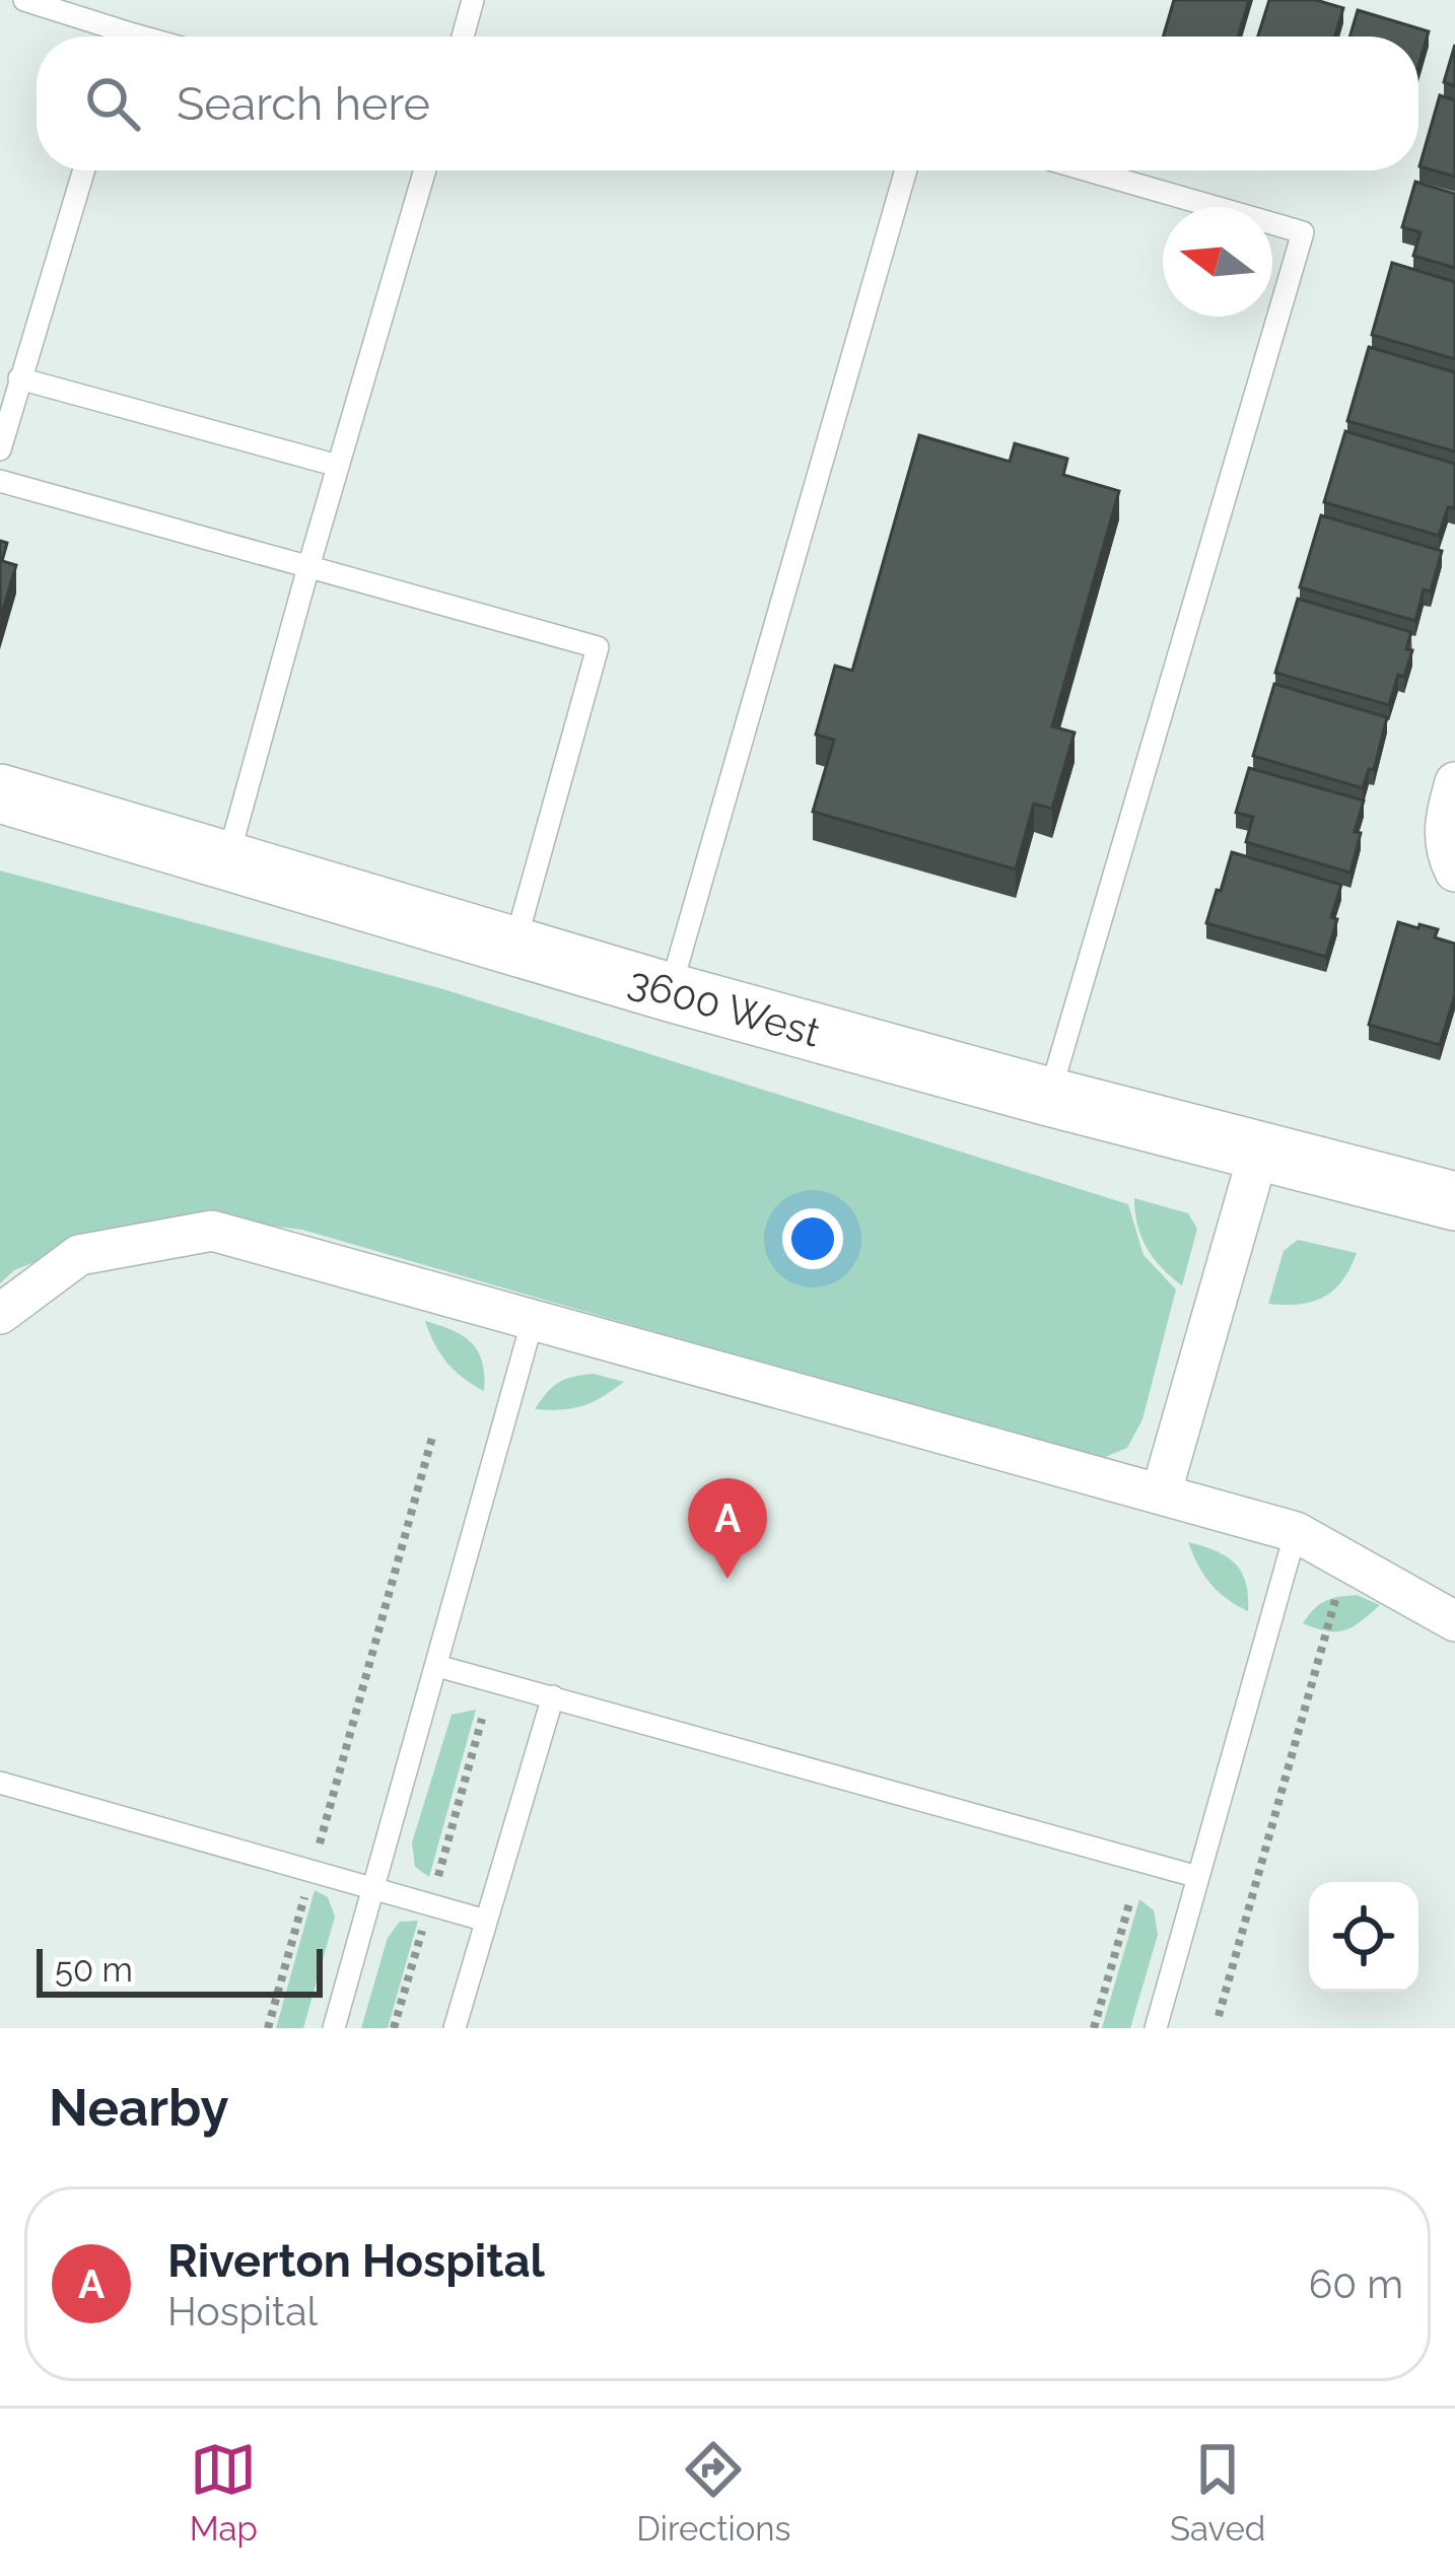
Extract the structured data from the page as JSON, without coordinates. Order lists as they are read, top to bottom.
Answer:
{
  "streets": {
    "main road": ["3600 West"]
  },
  "scale_bar": "50 m",
  "north": "left",
  "page": {
    "search": "Search here",
    "pins": "A",
    "scale": "50 m",
    "heading": "Nearby",
    "list": [
      {
        "mark": "A",
        "name": "Riverton Hospital",
        "note": "Hospital",
        "value": "60 m"
      }
    ],
    "nav": ["Map", "Directions", "Saved"]
  }
}
